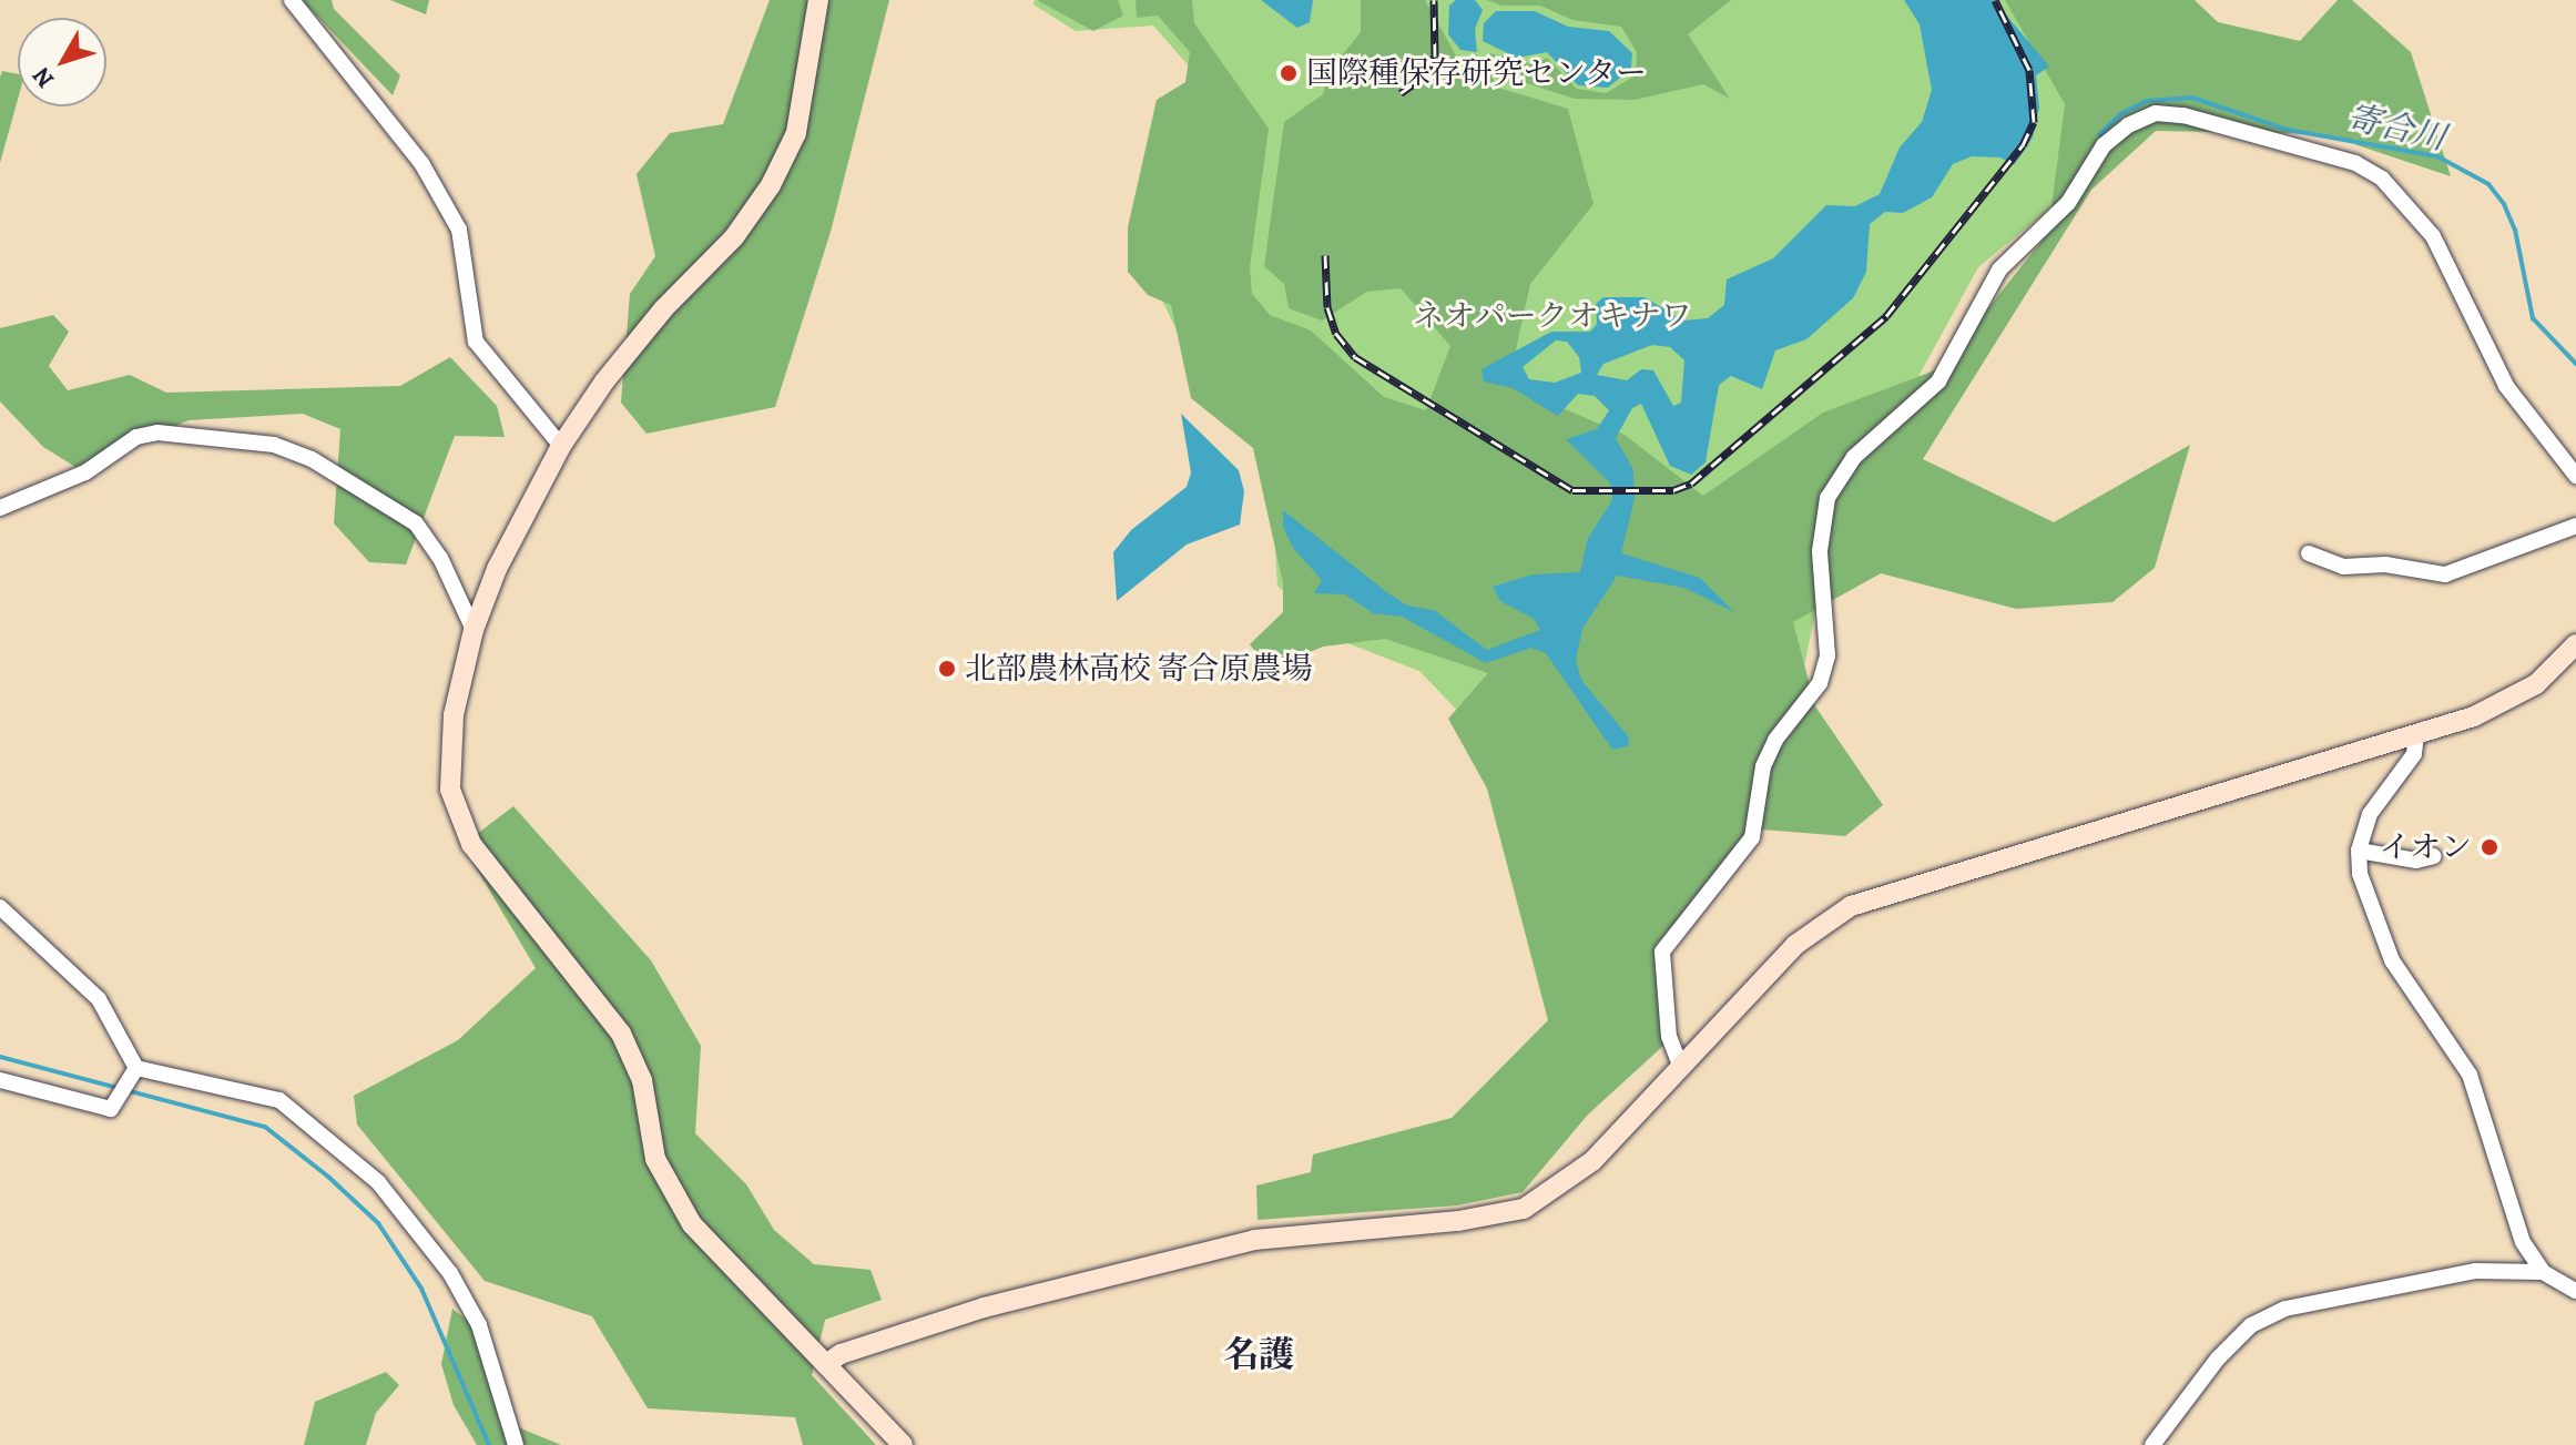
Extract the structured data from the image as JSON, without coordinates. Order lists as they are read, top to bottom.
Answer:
{
  "districts": ["名護"],
  "water": ["寄合川"],
  "parks": ["ネオパークオキナワ"],
  "places": ["国際種保存研究センター", "北部農林高校 寄合原農場", "イオン"],
  "north": "bottom left"
}
